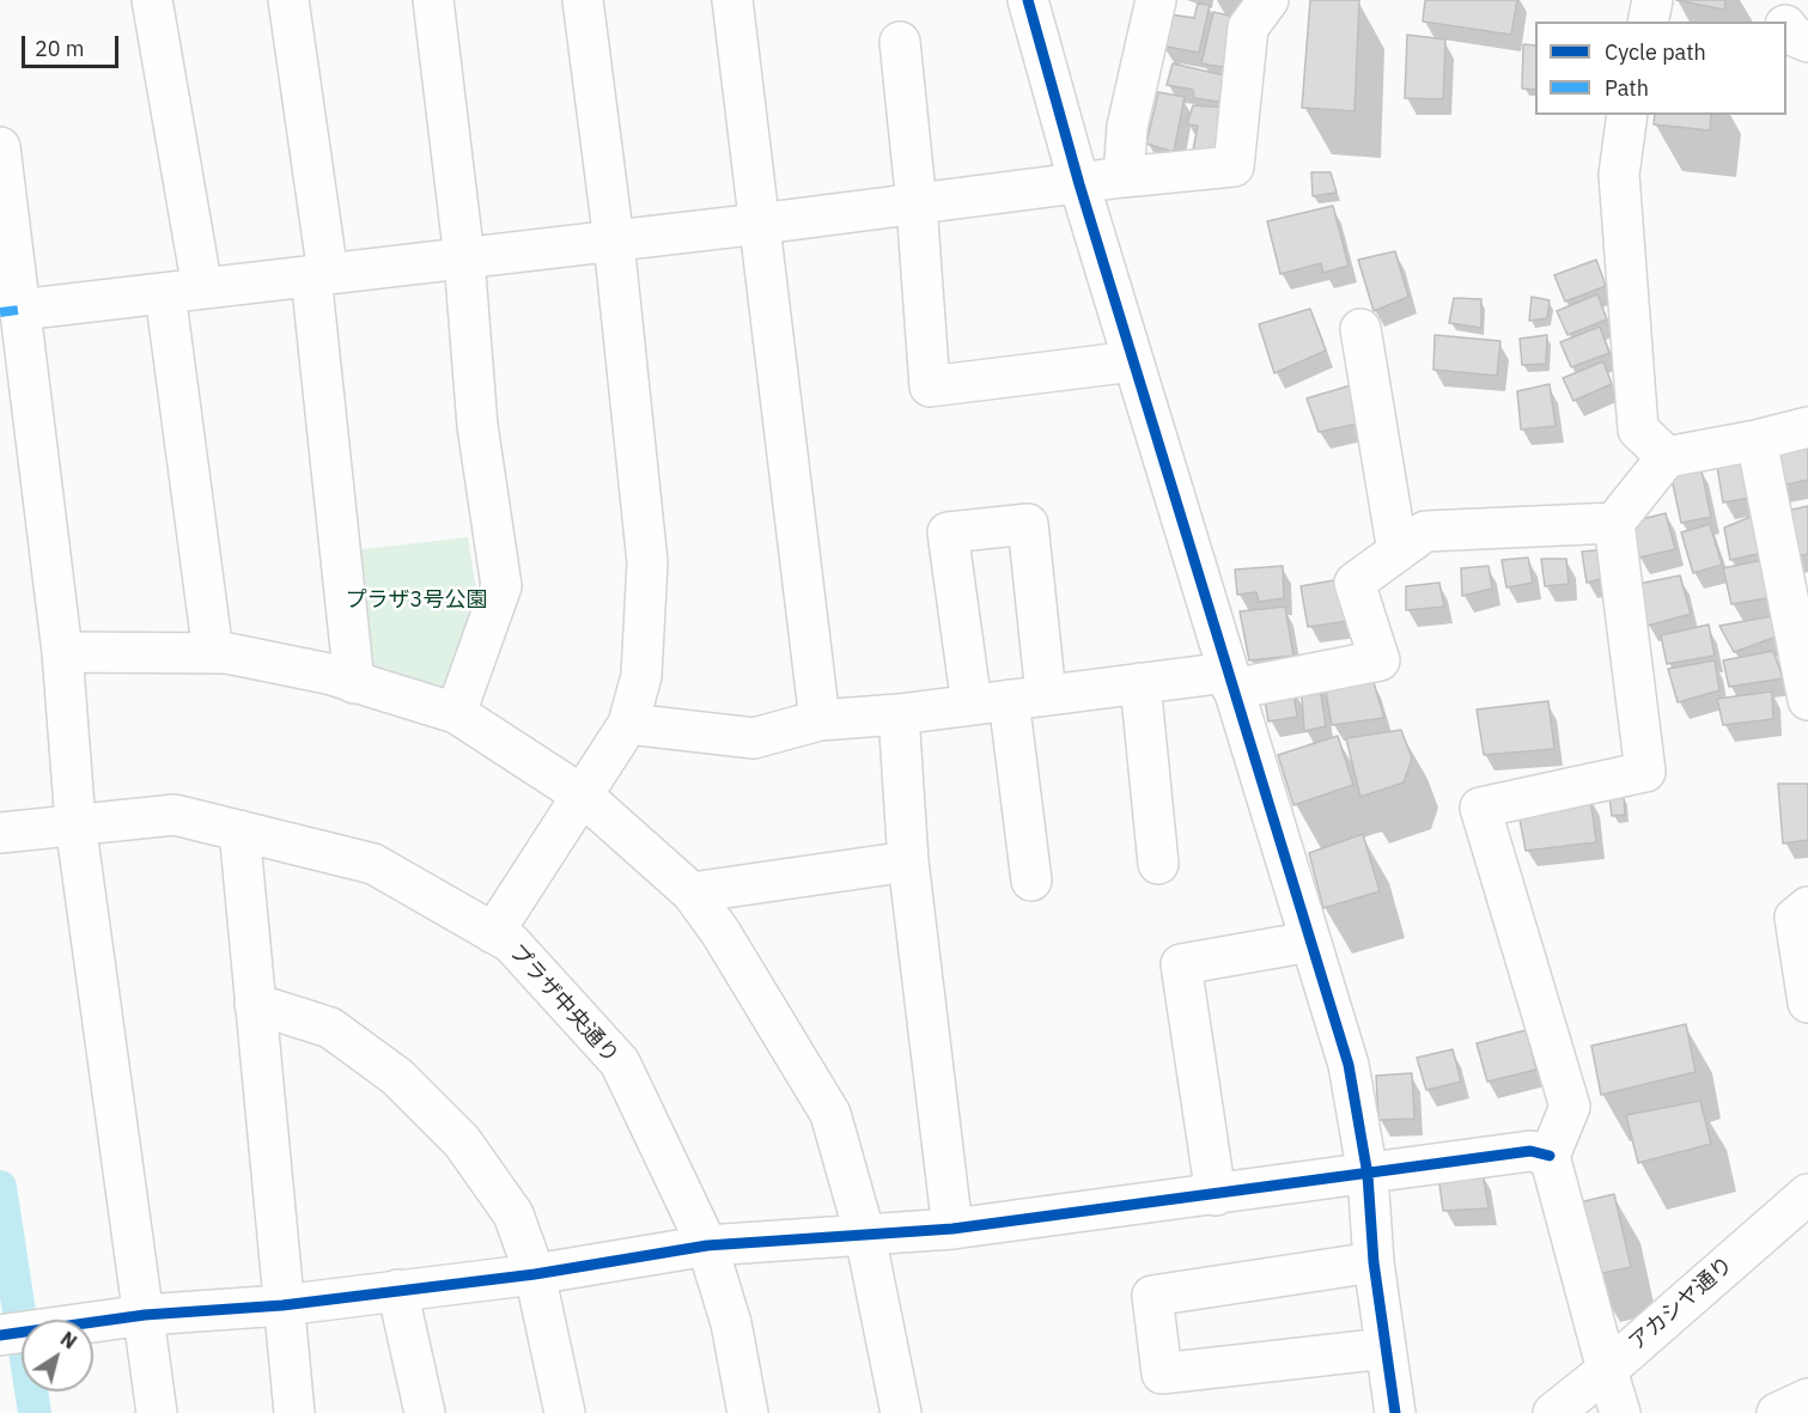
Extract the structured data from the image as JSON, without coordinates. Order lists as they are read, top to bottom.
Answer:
{
  "streets": {
    "street": ["プラザ中央通り", "アカシヤ通り"]
  },
  "parks": ["プラザ3号公園"],
  "legend": ["Cycle path", "Path"],
  "scale_bar": "20 m",
  "north": "top right"
}
